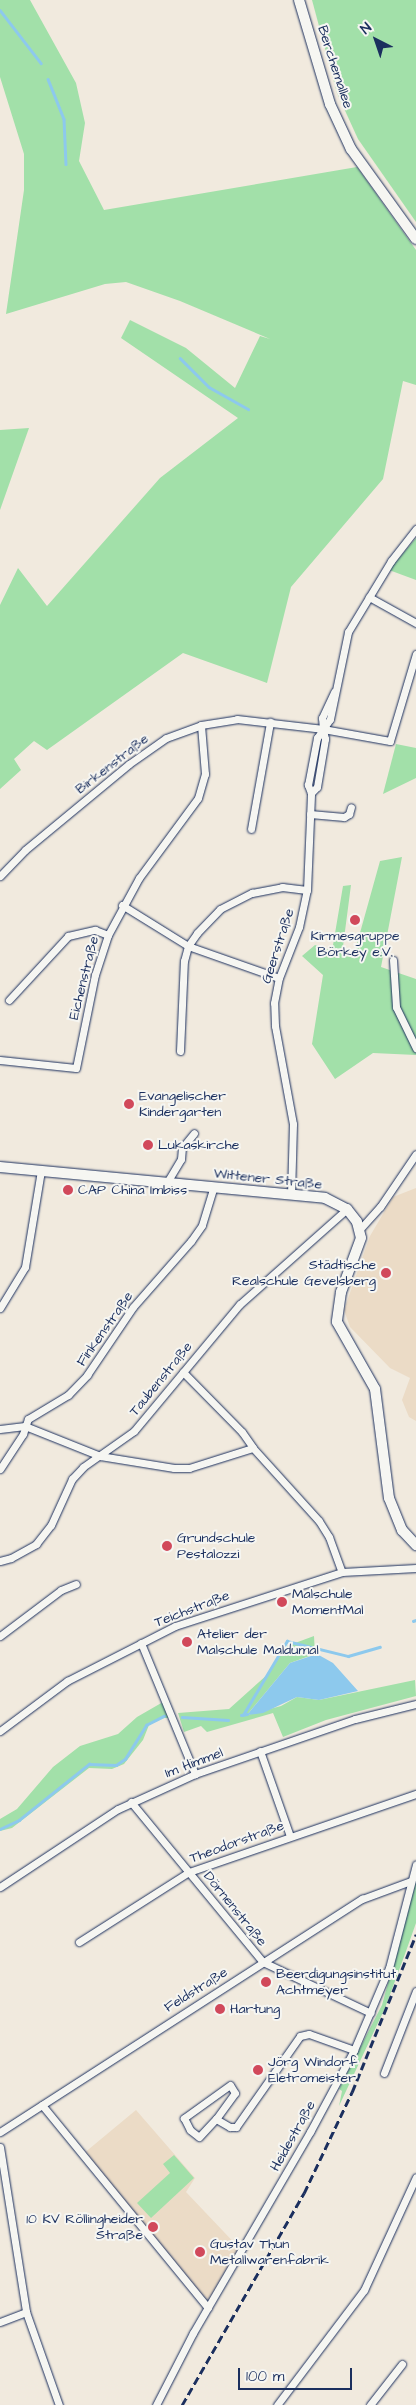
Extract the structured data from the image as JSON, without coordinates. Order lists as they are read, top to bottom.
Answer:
{
  "streets": {
    "main road": ["Berchemallee", "Wittener Straße"],
    "street": [
      "Birkenstraße",
      "Geerstraße",
      "Eichenstraße",
      "Finkenstraße",
      "Taubenstraße",
      "Teichstraße",
      "Im Himmel",
      "Theodorstraße",
      "Dörnenstraße",
      "Feldstraße",
      "Heidestraße"
    ]
  },
  "crossings": [
    ["Birkenstraße", "Geerstraße"],
    ["Birkenstraße", "Eichenstraße"],
    ["Geerstraße", "Wittener Straße"],
    ["Wittener Straße", "Finkenstraße"],
    ["Wittener Straße", "Taubenstraße"],
    ["Im Himmel", "Dörnenstraße"],
    ["Theodorstraße", "Dörnenstraße"],
    ["Dörnenstraße", "Feldstraße"],
    ["Dörnenstraße", "Heidestraße"],
    ["Feldstraße", "Heidestraße"]
  ],
  "places": [
    "Kirmesgruppe Börkey e.V.",
    "Evangelischer Kindergarten",
    "Lukaskirche",
    "CAP China Imbiss",
    "Städtische Realschule Gevelsberg",
    "Grundschule Pestalozzi",
    "Malschule MomentMal",
    "Atelier der Malschule Maldumal",
    "Beerdigungsinstitut Achtmeyer",
    "Hartung",
    "Jörg Windorf Eletromeister",
    "10 KV Röllingheider Straße",
    "Gustav Thun Metallwarenfabrik"
  ],
  "scale_bar": "100 m",
  "north": "top left"
}
